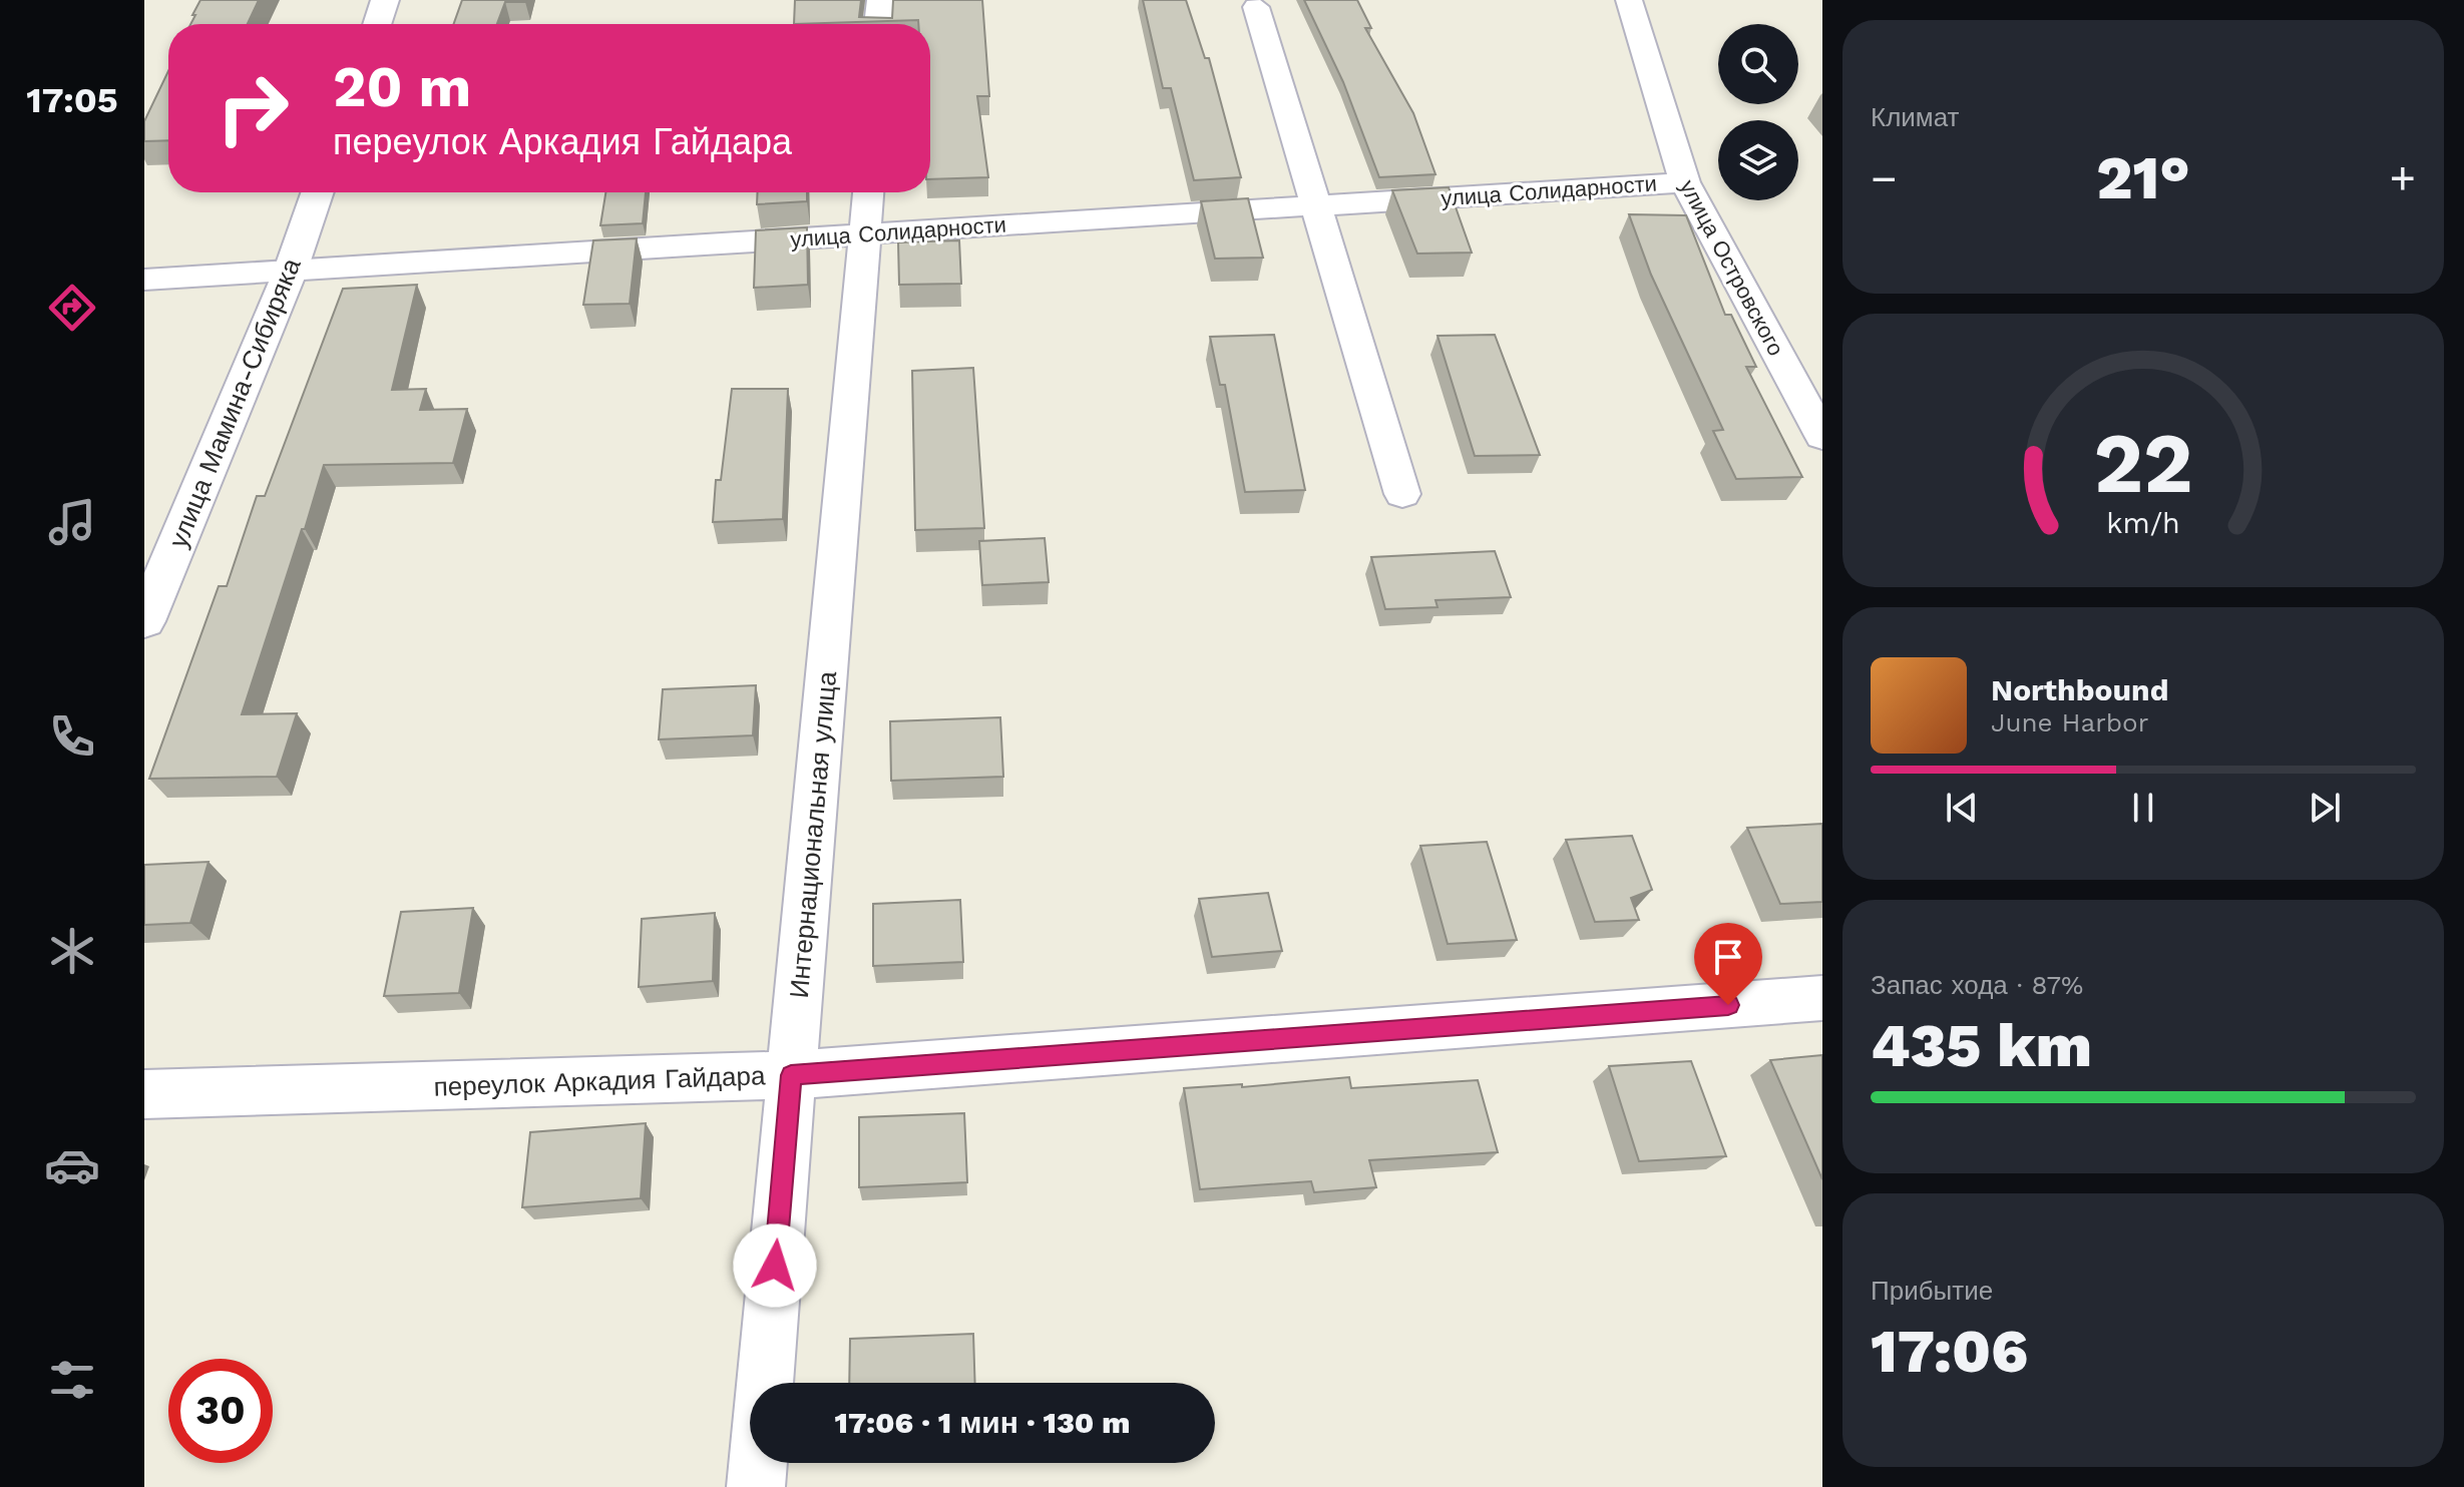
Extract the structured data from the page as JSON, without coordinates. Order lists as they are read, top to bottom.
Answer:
{
  "streets": {
    "street": [
      "улица Солидарности",
      "улица Островского",
      "улица Мамина-Сибиряка",
      "Интернациональная улица",
      "переулок Аркадия Гайдара"
    ]
  },
  "crossings": [
    ["улица Солидарности", "улица Островского"],
    ["улица Солидарности", "улица Мамина-Сибиряка"],
    ["улица Солидарности", "Интернациональная улица"],
    ["Интернациональная улица", "переулок Аркадия Гайдара"]
  ],
  "page": {
    "tabs": "17:05",
    "tile": [
      "Климат",
      ["Запас хода · 87%", "435 km"],
      ["Прибытие", "17:06"]
    ],
    "turn": ["20 m", "переулок Аркадия Гайдара"],
    "heat": ["−", "21°", "+"],
    "song": ["Northbound", "June Harbor"],
    "limit": "30",
    "trip": "17:06 · 1 мин · 130 m",
    "gauge": ["22", "km/h"]
  }
}
